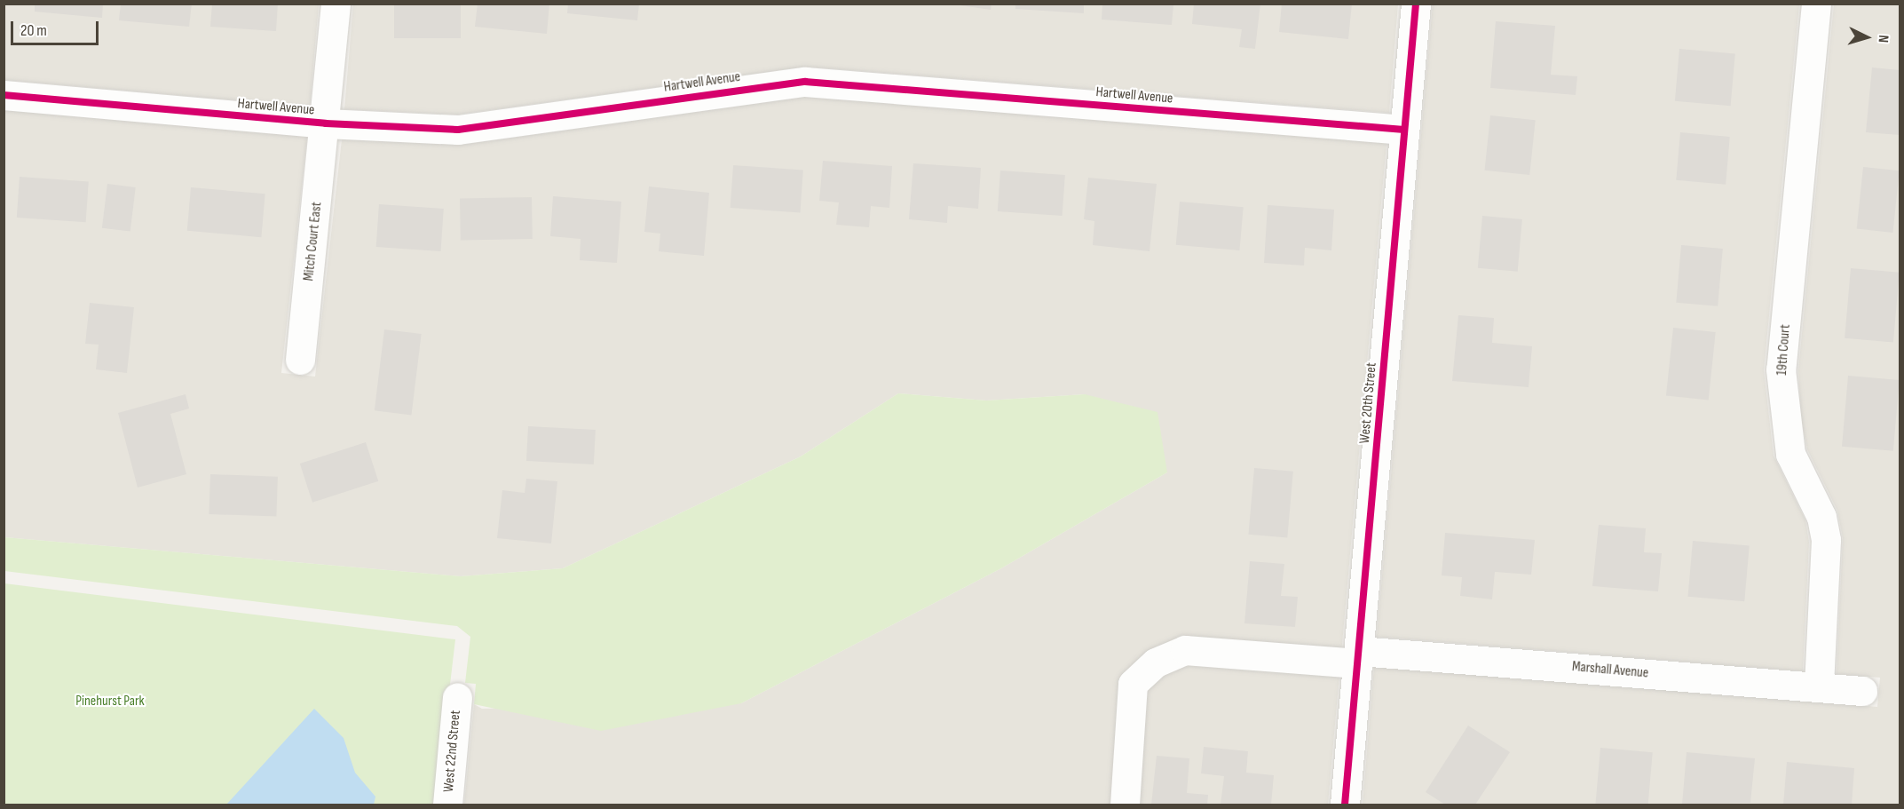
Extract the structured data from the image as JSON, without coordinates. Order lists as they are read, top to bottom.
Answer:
{
  "streets": {
    "street": [
      "Hartwell Avenue",
      "Mitch Court East",
      "19th Court",
      "West 20th Street",
      "Marshall Avenue",
      "West 22nd Street"
    ]
  },
  "crossings": [
    ["Hartwell Avenue", "Mitch Court East"],
    ["Hartwell Avenue", "West 20th Street"],
    ["19th Court", "Marshall Avenue"],
    ["West 20th Street", "Marshall Avenue"]
  ],
  "parks": ["Pinehurst Park"],
  "scale_bar": "20 m",
  "north": "right"
}
